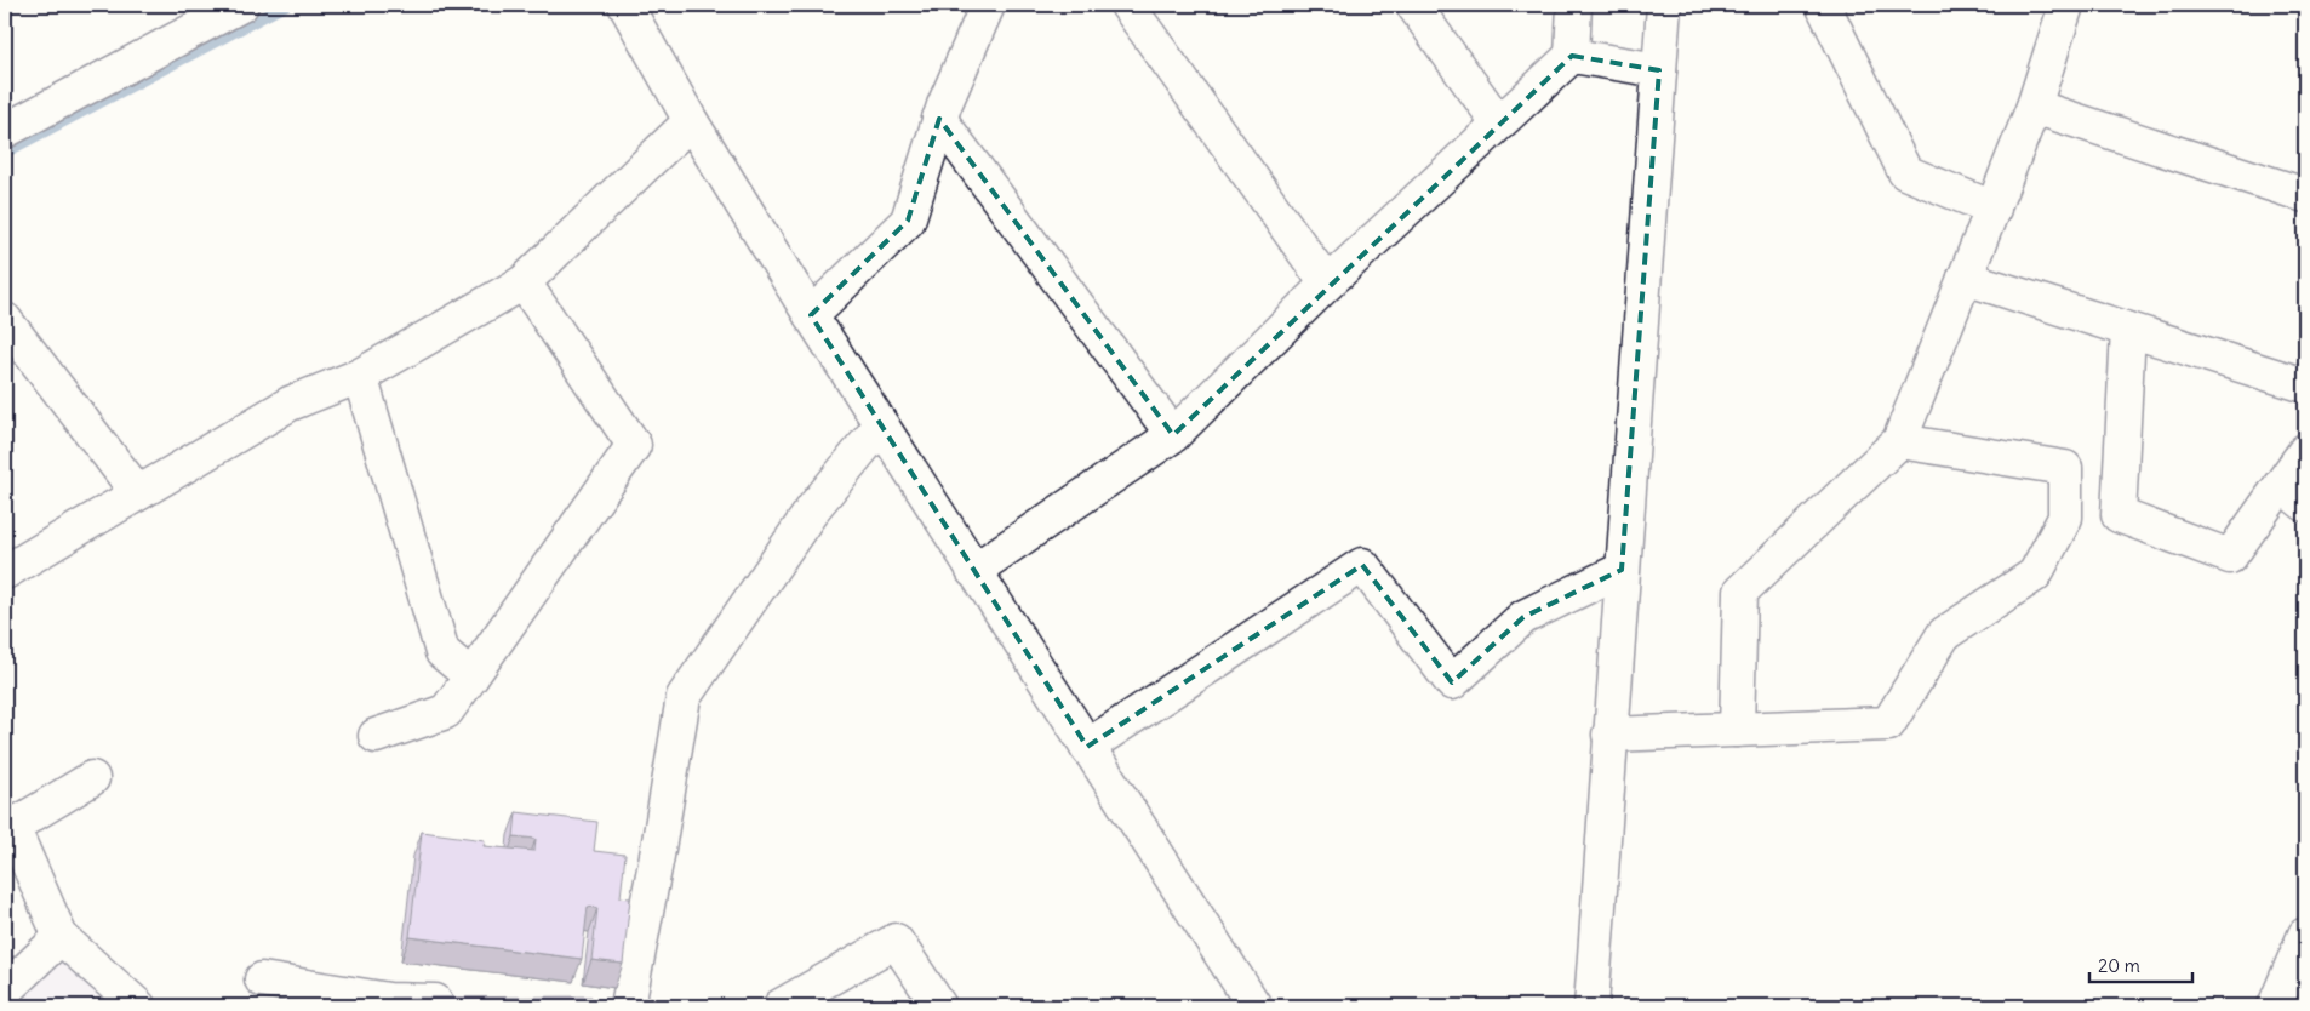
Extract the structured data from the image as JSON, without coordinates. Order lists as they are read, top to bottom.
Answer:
{
  "scale_bar": "20 m"
}
